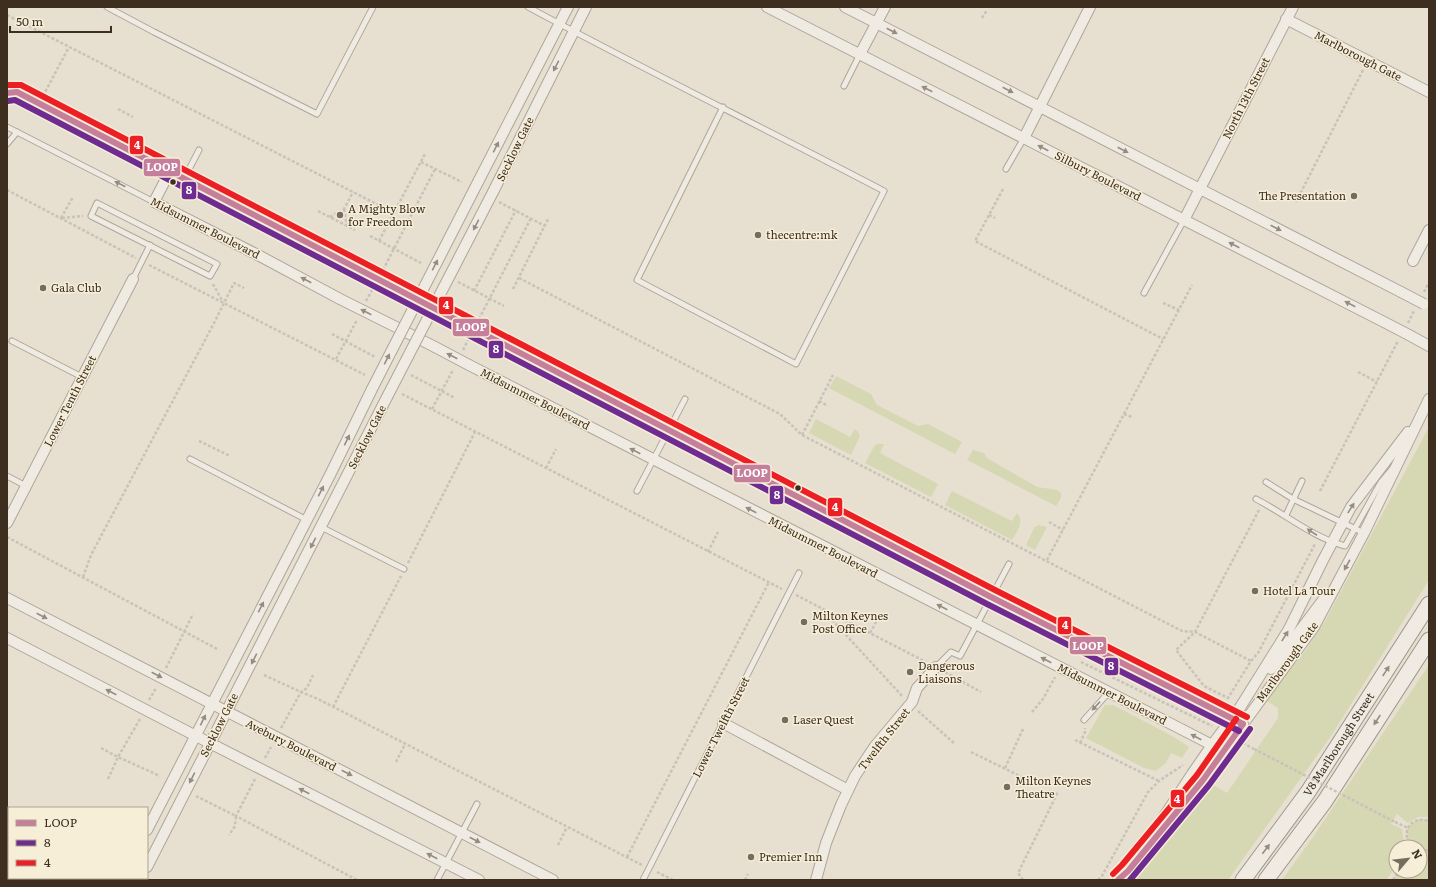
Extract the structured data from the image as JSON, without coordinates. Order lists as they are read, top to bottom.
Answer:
{
  "streets": {
    "main road": ["V8 Marlborough Street"],
    "street": [
      "Marlborough Gate",
      "North 13th Street",
      "Secklow Gate",
      "Silbury Boulevard",
      "Midsummer Boulevard",
      "Lower Tenth Street",
      "Twelfth Street",
      "Avebury Boulevard"
    ],
    "lane": ["Lower Twelfth Street"]
  },
  "crossings": [
    ["Marlborough Gate", "North 13th Street"],
    ["Marlborough Gate", "Midsummer Boulevard"],
    ["North 13th Street", "Silbury Boulevard"],
    ["Secklow Gate", "Midsummer Boulevard"],
    ["Secklow Gate", "Avebury Boulevard"],
    ["Midsummer Boulevard", "Twelfth Street"]
  ],
  "one_way": ["Midsummer Boulevard"],
  "places": [
    "The Presentation",
    "A Mighty Blow for Freedom",
    "thecentre:mk",
    "Gala Club",
    "Hotel La Tour",
    "Milton Keynes Post Office",
    "Dangerous Liaisons",
    "Laser Quest",
    "Milton Keynes Theatre",
    "Premier Inn"
  ],
  "lines": ["transit line 4", "transit line LOOP", "transit line 8"],
  "legend": ["LOOP", "8", "4"],
  "scale_bar": "50 m",
  "north": "top right"
}
